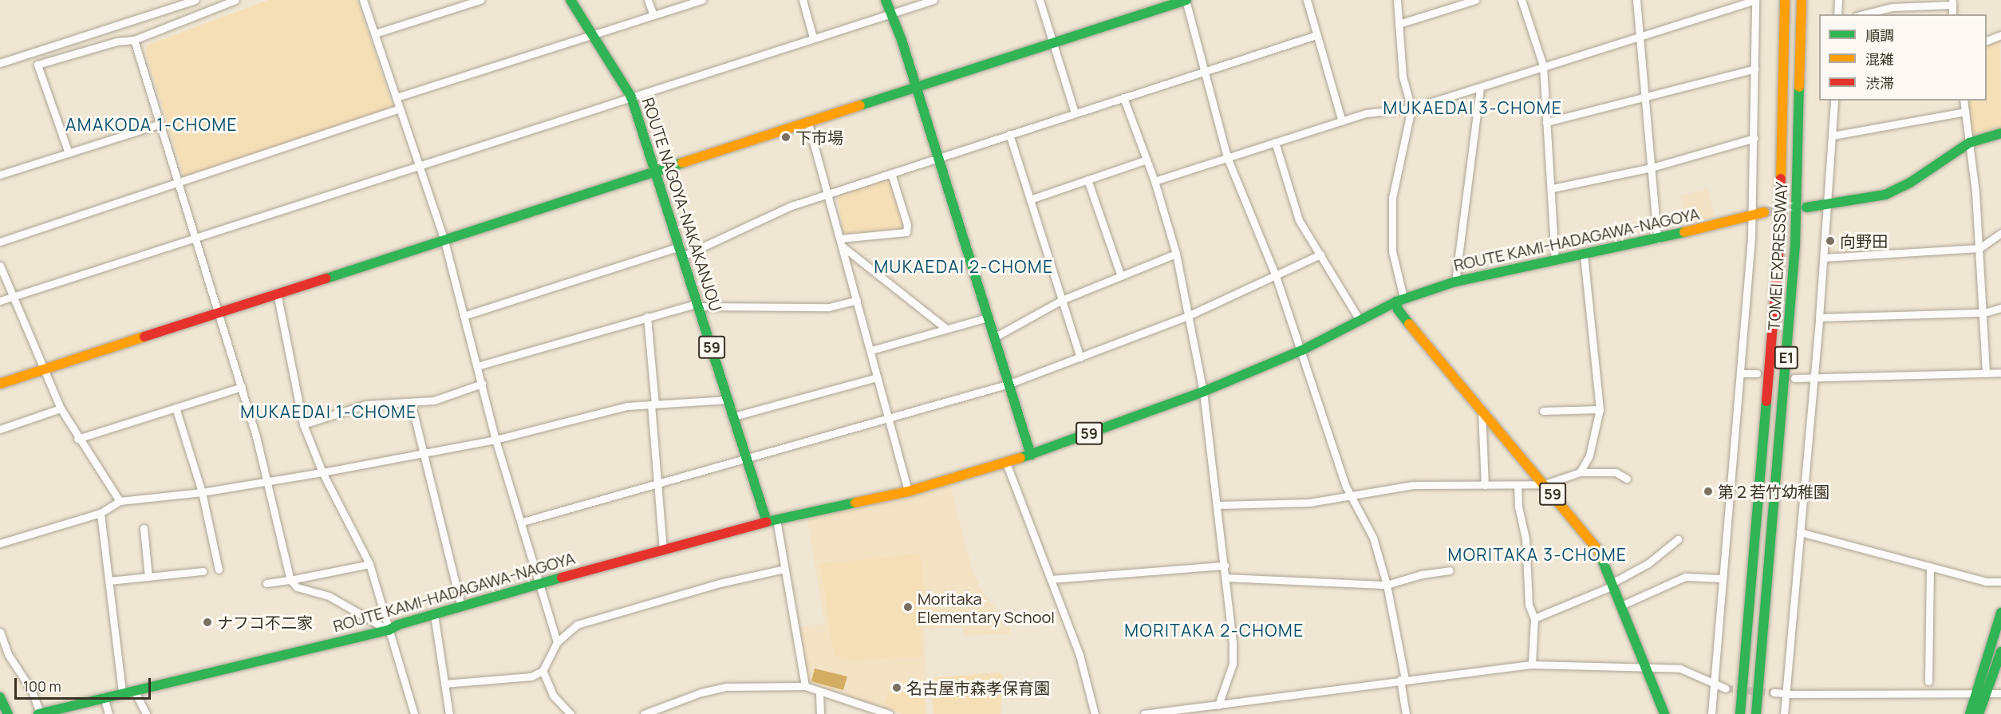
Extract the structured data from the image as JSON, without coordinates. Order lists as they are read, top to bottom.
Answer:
{
  "streets": {
    "main road": [
      "ROUTE NAGOYA-NAKAKANJOU",
      "ROUTE KAMI-HADAGAWA-NAGOYA",
      "TOMEI EXPRESSWAY",
      "59",
      "E1"
    ]
  },
  "crossings": [
    ["ROUTE NAGOYA-NAKAKANJOU", "ROUTE KAMI-HADAGAWA-NAGOYA"],
    ["ROUTE NAGOYA-NAKAKANJOU", "59"],
    ["ROUTE KAMI-HADAGAWA-NAGOYA", "59"]
  ],
  "districts": [
    "MUKAEDAI 3-CHOME",
    "AMAKODA 1-CHOME",
    "MUKAEDAI 2-CHOME",
    "MUKAEDAI 1-CHOME",
    "MORITAKA 3-CHOME",
    "MORITAKA 2-CHOME"
  ],
  "places": [
    "下市場",
    "向野田",
    "第２若竹幼稚園",
    "Moritaka Elementary School",
    "ナフコ不二家",
    "名古屋市森孝保育園"
  ],
  "legend": ["順調", "混雑", "渋滞"],
  "scale_bar": "100 m"
}
